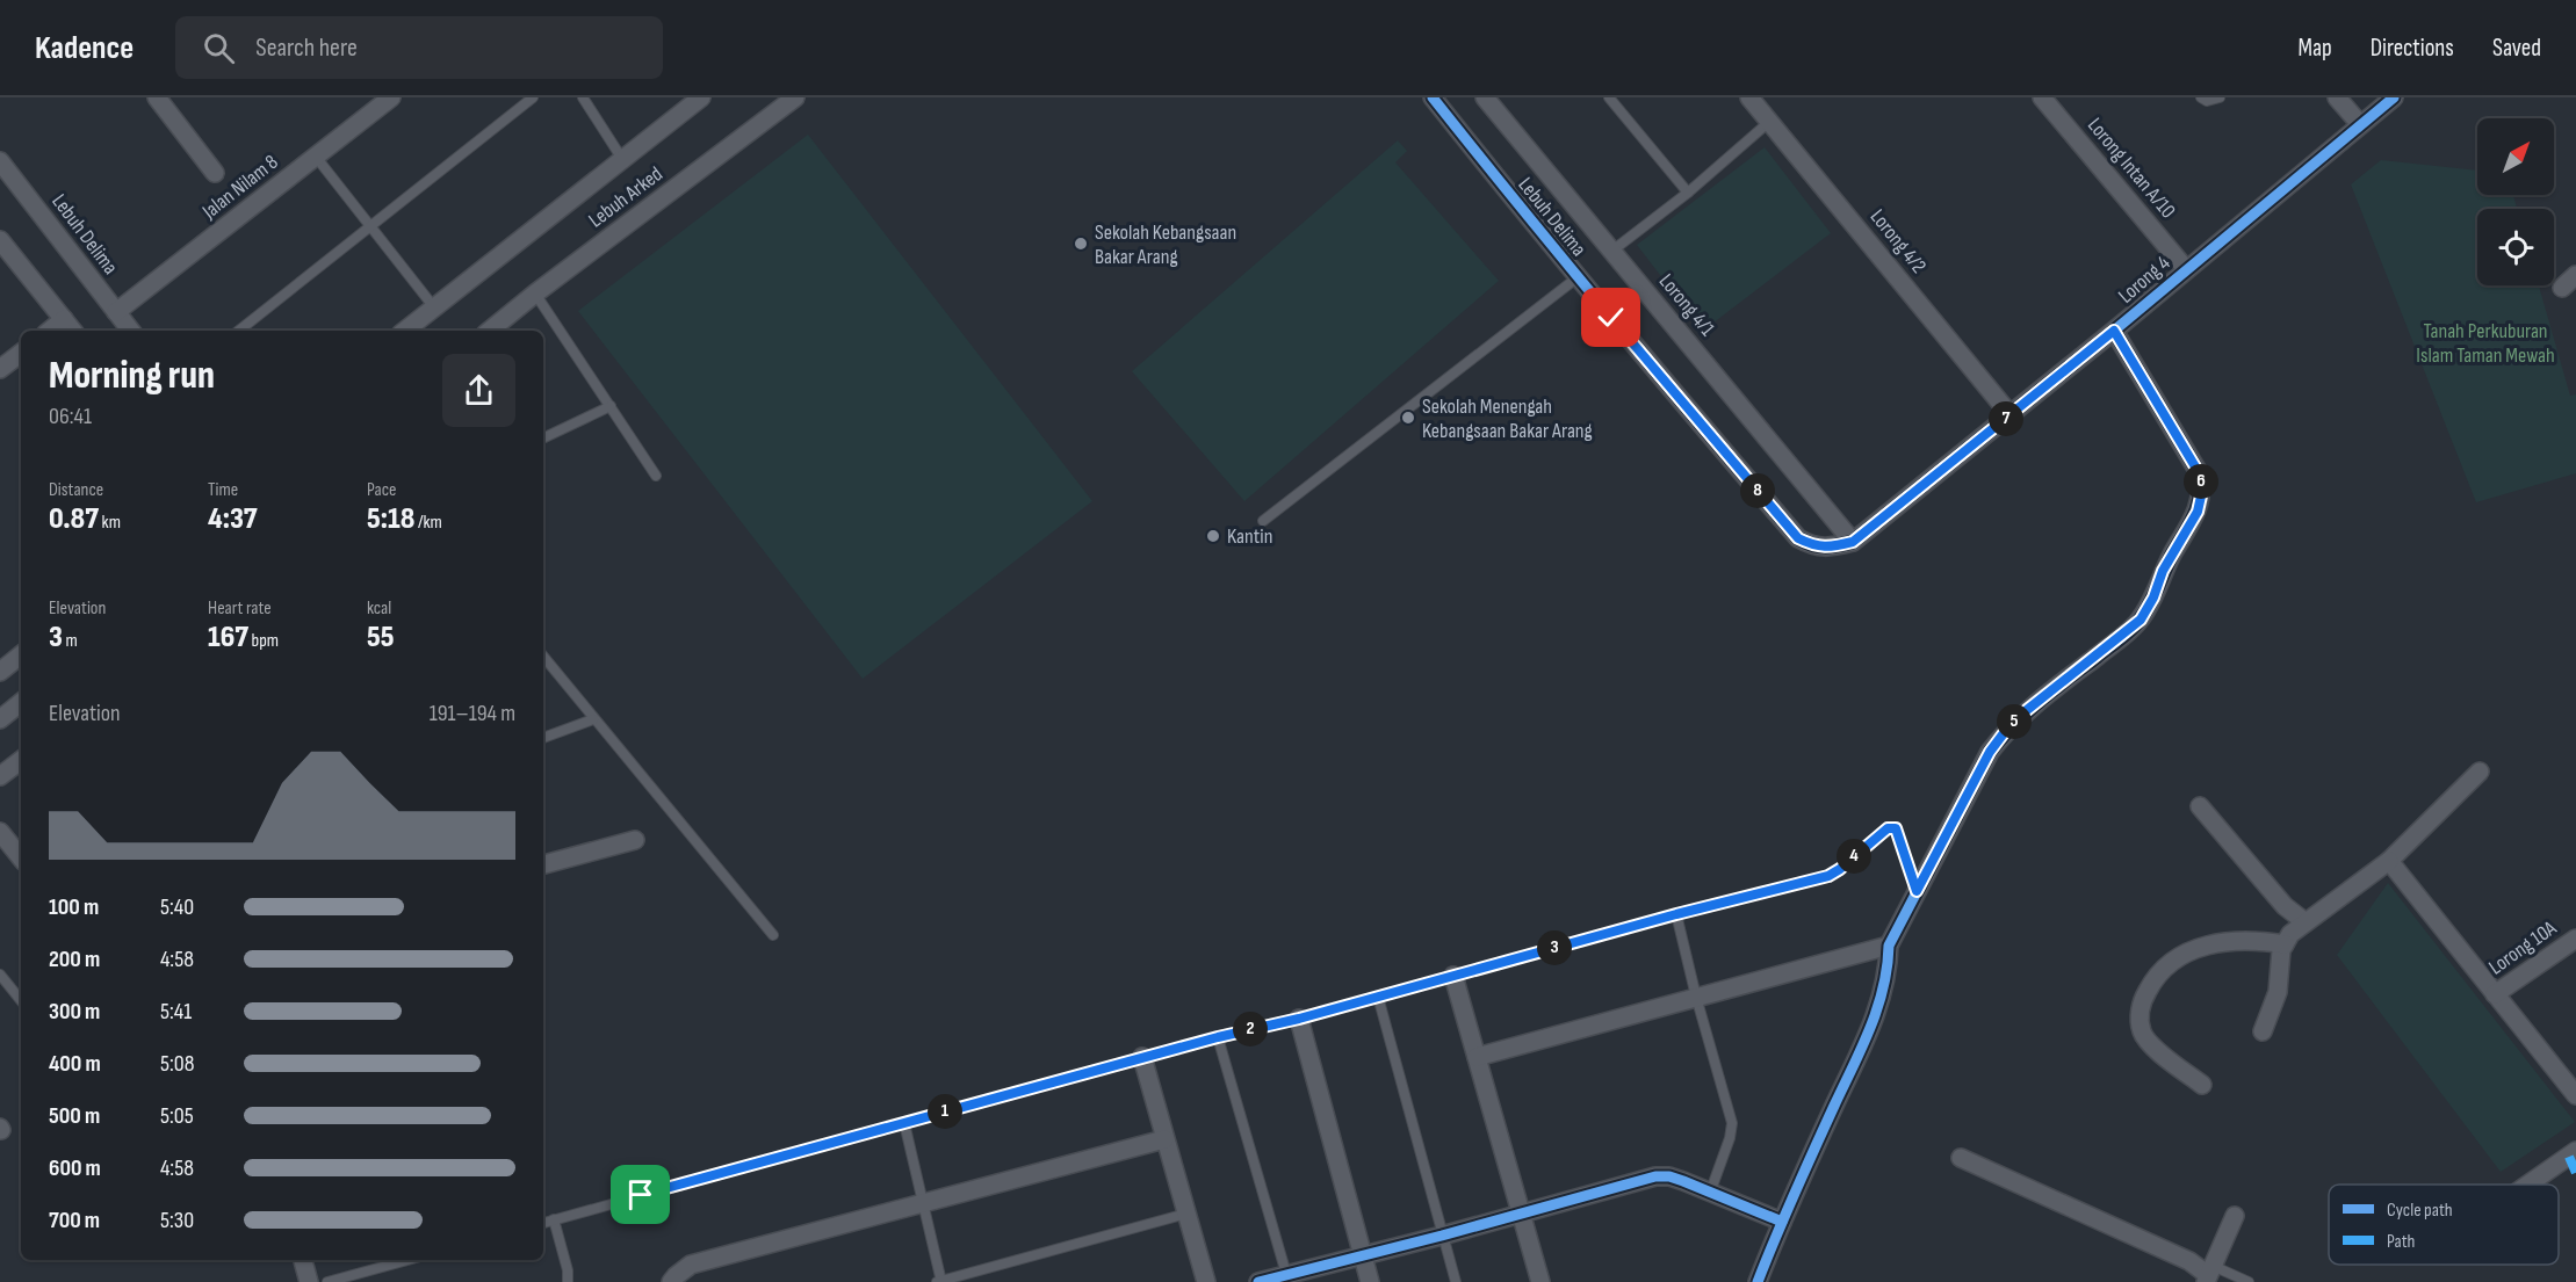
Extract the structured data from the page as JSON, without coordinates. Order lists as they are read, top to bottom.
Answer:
{
  "streets": {
    "street": [
      "Lorong Intan A/10",
      "Jalan Nilam 8",
      "Lebuh Arked",
      "Lebuh Delima",
      "Lorong 4/2",
      "Lorong 4",
      "Lorong 4/1",
      "Lorong 10A"
    ]
  },
  "crossings": [
    ["Lorong Intan A/10", "Lorong 4"],
    ["Jalan Nilam 8", "Lebuh Delima"],
    ["Lebuh Delima", "Lorong 4"],
    ["Lebuh Delima", "Lorong 4/1"],
    ["Lorong 4/2", "Lorong 4"],
    ["Lorong 4", "Lorong 4/1"]
  ],
  "parks": ["Tanah Perkuburan Islam Taman Mewah"],
  "places": ["Sekolah Kebangsaan Bakar Arang", "Sekolah Menengah Kebangsaan Bakar Arang", "Kantin"],
  "legend": ["Cycle path", "Path"],
  "north": "top right",
  "page": {
    "header": "Kadence",
    "search": "Search here",
    "nav": ["Map", "Directions", "Saved"],
    "heading": ["Morning run", "06:41"],
    "pins": [
      "7",
      "6",
      "8",
      "5",
      "4",
      "3",
      "2",
      "1"
    ],
    "stats": [
      ["Distance", "0.87 km"],
      ["Time", "4:37"],
      ["Pace", "5:18 /km"],
      ["Elevation", "3 m"],
      ["Heart rate", "167 bpm"],
      ["kcal", "55"]
    ],
    "chart": ["Elevation", "191–194 m"],
    "list": [
      {
        "name": "100 m",
        "note": "5:40"
      },
      {
        "name": "200 m",
        "note": "4:58"
      },
      {
        "name": "300 m",
        "note": "5:41"
      },
      {
        "name": "400 m",
        "note": "5:08"
      },
      {
        "name": "500 m",
        "note": "5:05"
      },
      {
        "name": "600 m",
        "note": "4:58"
      },
      {
        "name": "700 m",
        "note": "5:30"
      }
    ]
  }
}
